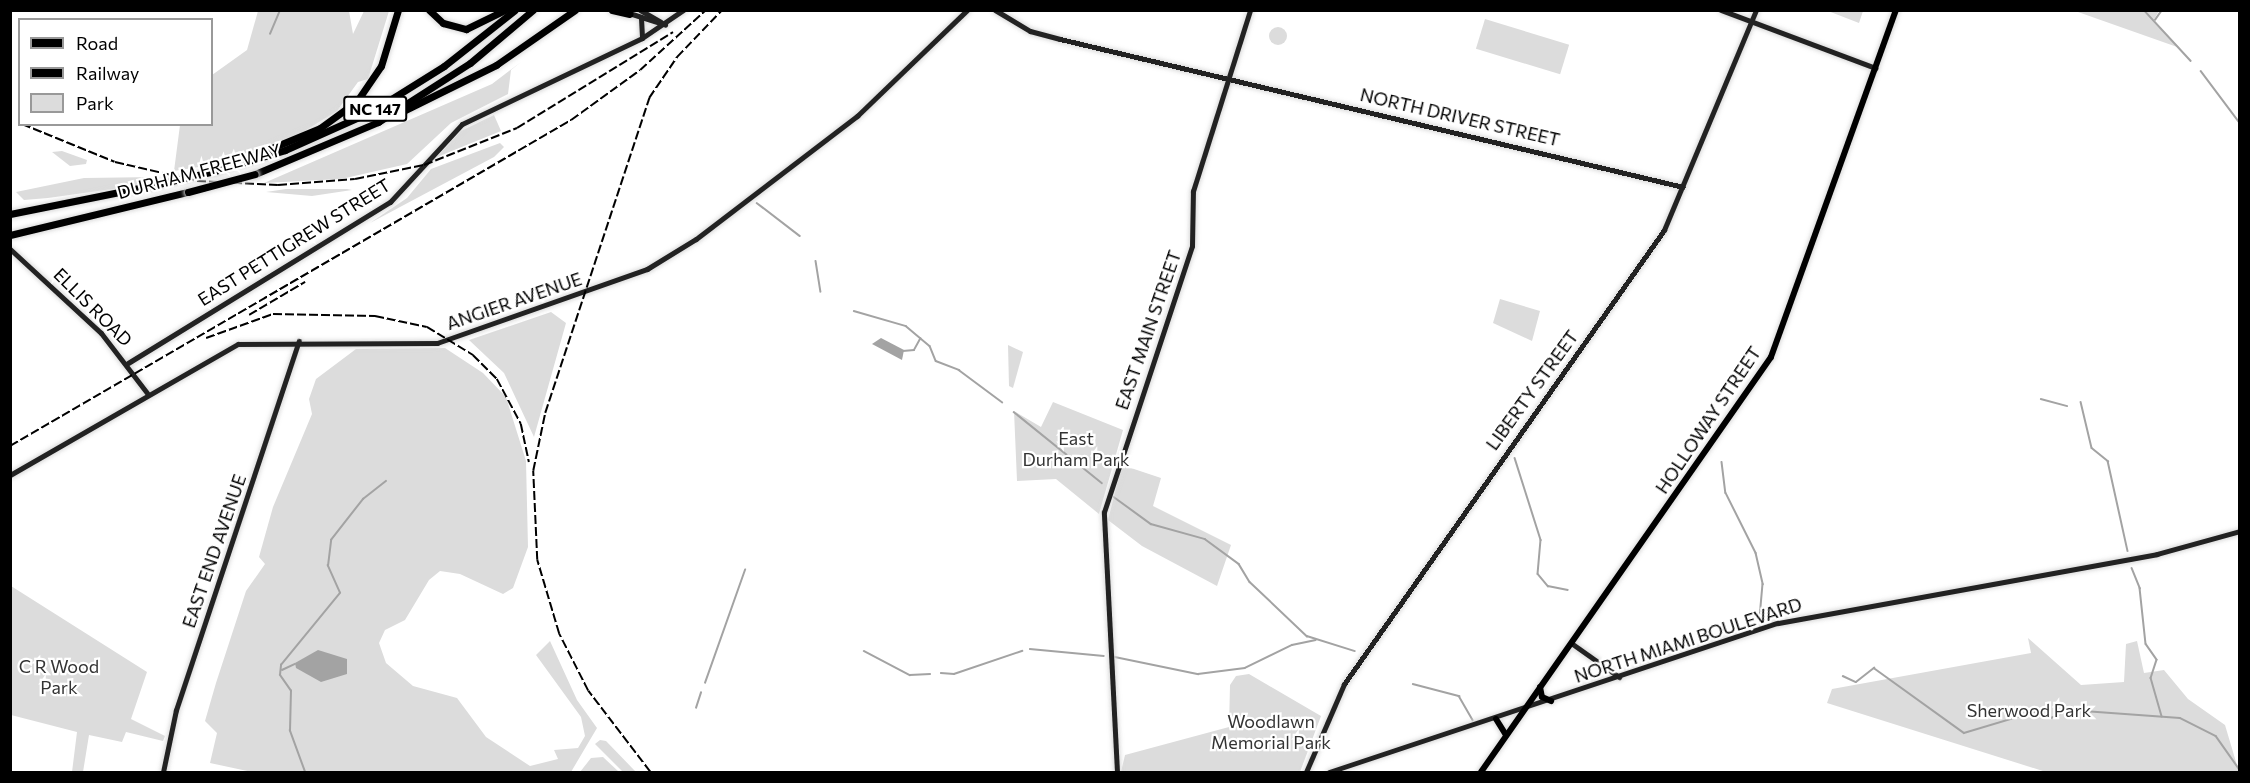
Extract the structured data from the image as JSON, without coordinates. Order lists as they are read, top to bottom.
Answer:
{
  "streets": {
    "highway": ["NC 147", "DURHAM FREEWAY"],
    "main road": ["HOLLOWAY STREET"],
    "street": [
      "NORTH DRIVER STREET",
      "EAST PETTIGREW STREET",
      "ANGIER AVENUE",
      "ELLIS ROAD",
      "EAST MAIN STREET",
      "LIBERTY STREET",
      "EAST END AVENUE",
      "NORTH MIAMI BOULEVARD"
    ]
  },
  "crossings": [
    ["NORTH DRIVER STREET", "EAST MAIN STREET"],
    ["NORTH DRIVER STREET", "LIBERTY STREET"],
    ["EAST PETTIGREW STREET", "ELLIS ROAD"],
    ["ANGIER AVENUE", "ELLIS ROAD"],
    ["ANGIER AVENUE", "EAST END AVENUE"],
    ["HOLLOWAY STREET", "NORTH MIAMI BOULEVARD"]
  ],
  "parks": [
    "East Durham Park",
    "C R Wood Park",
    "Sherwood Park",
    "Woodlawn Memorial Park"
  ],
  "legend": ["Road", "Railway", "Park"]
}
